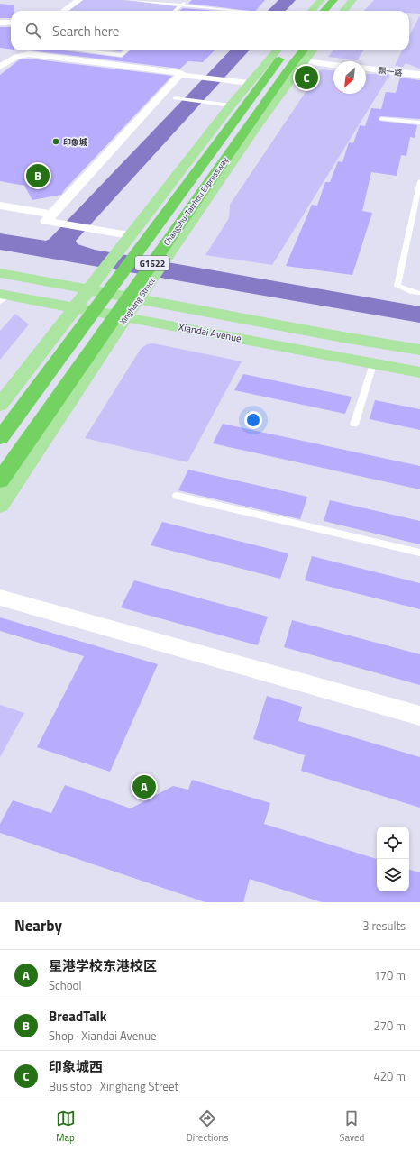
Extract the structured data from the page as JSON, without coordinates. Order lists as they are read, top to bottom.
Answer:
{
  "streets": {
    "highway": ["Changshu-Taizhou Expressway", "G1522"],
    "main road": ["Xinghang Street", "Xiandai Avenue"],
    "street": ["飘一路"]
  },
  "crossings": [
    ["Changshu-Taizhou Expressway", "Xinghang Street"],
    ["Xinghang Street", "Xiandai Avenue"]
  ],
  "places": ["印象城"],
  "north": "bottom left",
  "page": {
    "search": "Search here",
    "pins": ["C", "B", "A"],
    "heading": ["Nearby", "3 results"],
    "list": [
      {
        "mark": "A",
        "name": "星港学校东港校区",
        "note": "School",
        "value": "170 m"
      },
      {
        "mark": "B",
        "name": "BreadTalk",
        "note": "Shop · Xiandai Avenue",
        "value": "270 m"
      },
      {
        "mark": "C",
        "name": "印象城西",
        "note": "Bus stop · Xinghang Street",
        "value": "420 m"
      }
    ],
    "nav": ["Map", "Directions", "Saved"]
  }
}
